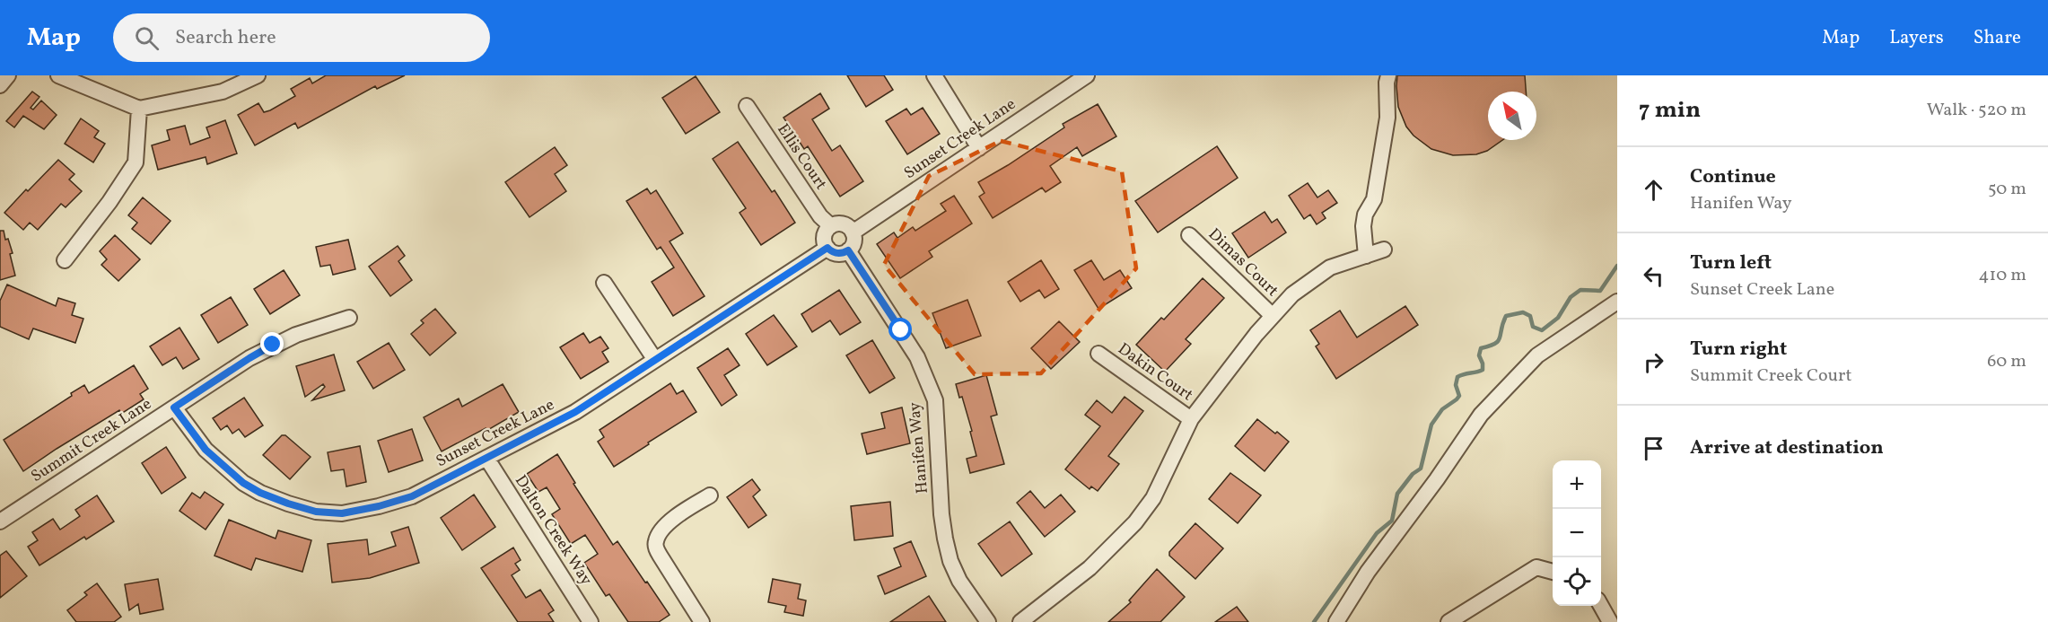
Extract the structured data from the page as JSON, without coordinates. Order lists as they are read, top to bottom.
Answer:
{
  "streets": {
    "street": [
      "Sunset Creek Lane",
      "Ellis Court",
      "Dimas Court",
      "Dakin Court",
      "Summit Creek Lane",
      "Hanifen Way",
      "Dalton Creek Way"
    ]
  },
  "crossings": [
    ["Sunset Creek Lane", "Ellis Court"],
    ["Sunset Creek Lane", "Summit Creek Lane"],
    ["Sunset Creek Lane", "Hanifen Way"],
    ["Sunset Creek Lane", "Dalton Creek Way"],
    ["Ellis Court", "Hanifen Way"]
  ],
  "north": "top left",
  "page": {
    "header": "Map",
    "search": "Search here",
    "nav": ["Map", "Layers", "Share"],
    "heading": ["7 min", "Walk · 520 m"],
    "list": [
      ["Continue", "Hanifen Way", "50 m"],
      ["Turn left", "Sunset Creek Lane", "410 m"],
      ["Turn right", "Summit Creek Court", "60 m"],
      "Arrive at destination"
    ],
    "map_buttons": ["+", "−"]
  }
}
